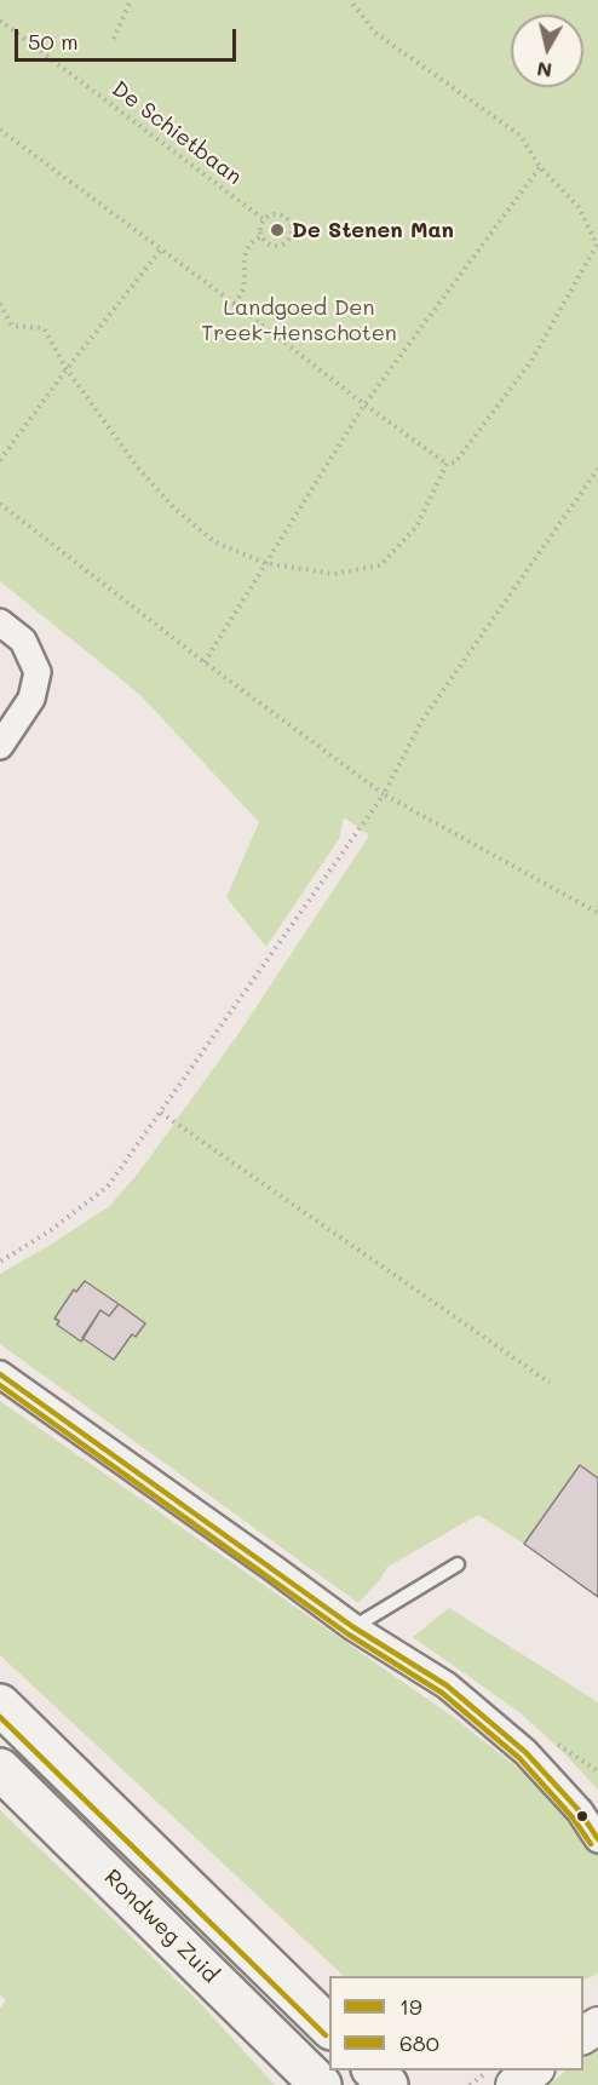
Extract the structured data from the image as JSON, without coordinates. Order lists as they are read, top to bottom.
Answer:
{
  "streets": {
    "main road": ["Rondweg Zuid"],
    "path": ["De Schietbaan"]
  },
  "parks": ["Landgoed Den Treek-Henschoten"],
  "places": ["De Stenen Man"],
  "lines": ["transit line 19", "transit line 680"],
  "legend": ["19", "680"],
  "scale_bar": "50 m",
  "north": "bottom"
}
